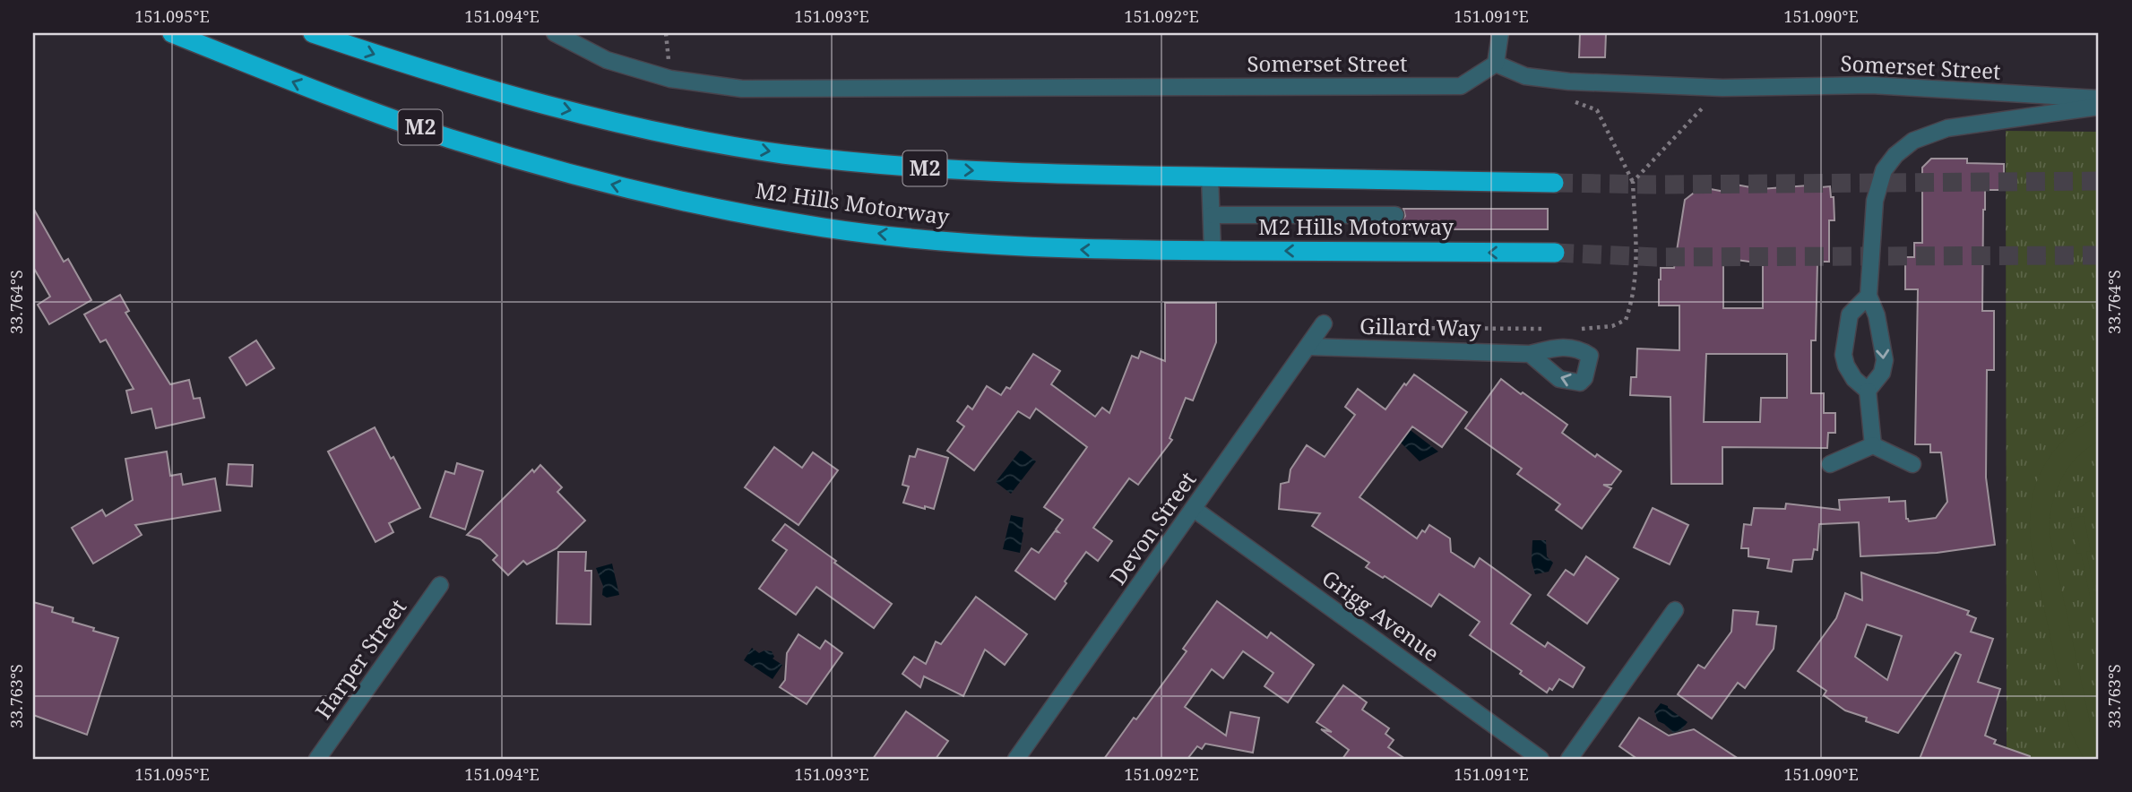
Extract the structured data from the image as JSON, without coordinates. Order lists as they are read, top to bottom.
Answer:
{
  "streets": {
    "highway": ["M2", "M2 Hills Motorway"],
    "street": [
      "Somerset Street",
      "Gillard Way",
      "Devon Street",
      "Grigg Avenue",
      "Harper Street"
    ]
  },
  "crossings": [
    ["Gillard Way", "Devon Street"],
    ["Devon Street", "Grigg Avenue"]
  ],
  "coordinates": [
    "151.095°E",
    "151.094°E",
    "151.093°E",
    "151.092°E",
    "151.091°E",
    "151.090°E",
    "33.764°S",
    "33.763°S"
  ]
}
